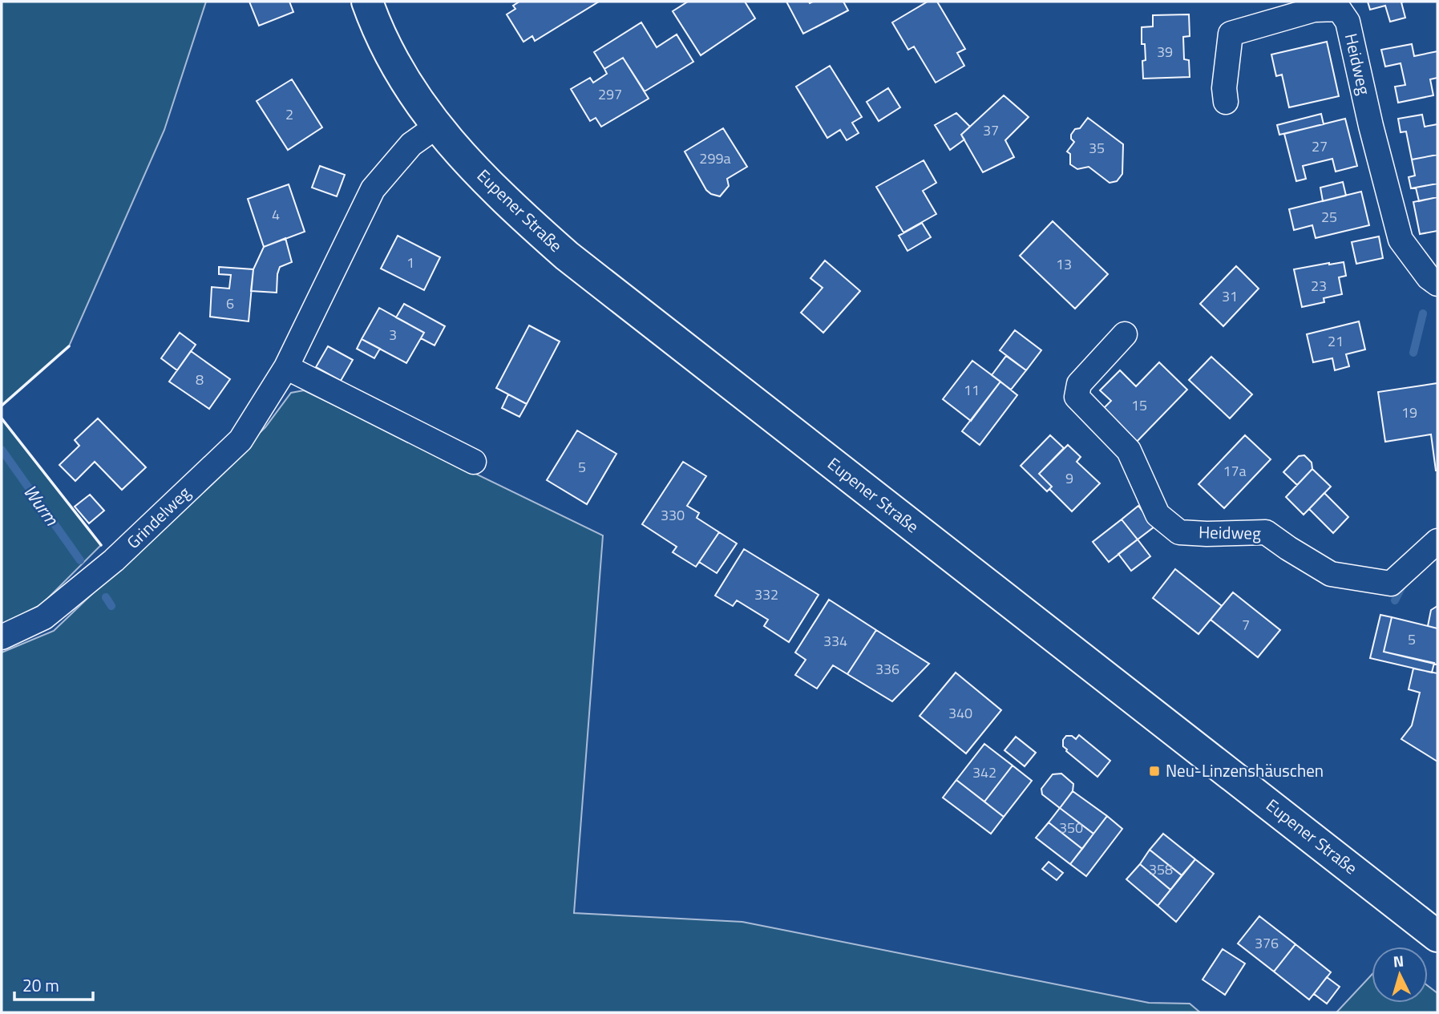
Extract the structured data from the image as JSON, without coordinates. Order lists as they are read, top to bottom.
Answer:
{
  "streets": {
    "main road": ["Eupener Straße"],
    "street": ["Heidweg", "Grindelweg"]
  },
  "crossings": [
    ["Eupener Straße", "Grindelweg"]
  ],
  "water": ["Wurm"],
  "places": {
    "transit": ["Neu-Linzenshäuschen"]
  },
  "house_numbers": [
    "39",
    "297",
    "2",
    "37",
    "27",
    "35",
    "299a",
    "4",
    "25",
    "1",
    "13",
    "23",
    "31",
    "6",
    "3",
    "21",
    "8",
    "11",
    "15",
    "19",
    "5",
    "17a",
    "9",
    "330",
    "332",
    "7",
    "5",
    "334",
    "336",
    "340",
    "342",
    "350",
    "358",
    "376"
  ],
  "scale_bar": "20 m",
  "north": "top"
}
